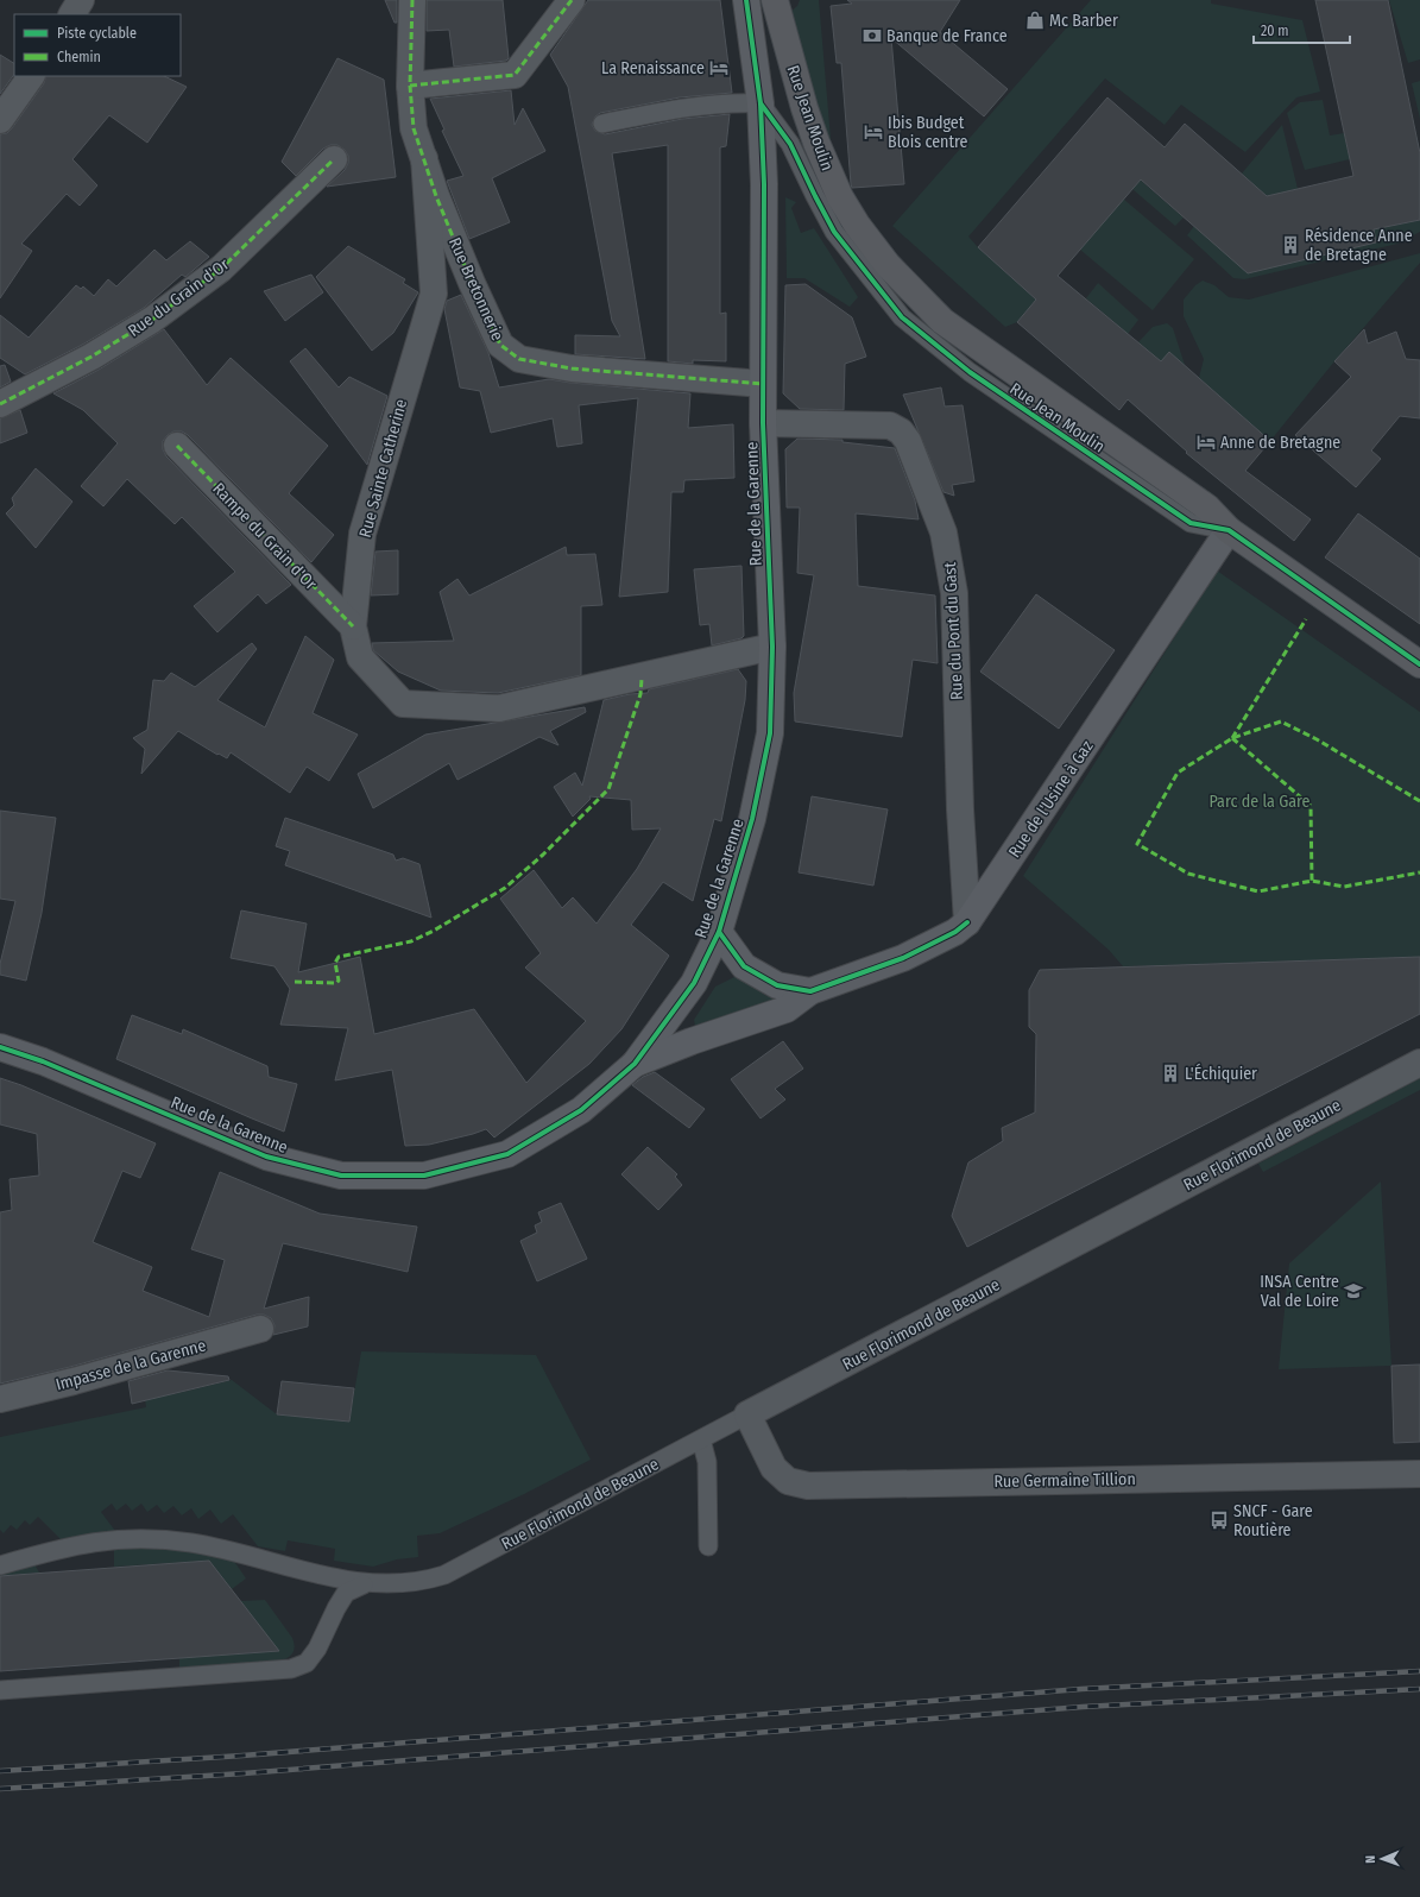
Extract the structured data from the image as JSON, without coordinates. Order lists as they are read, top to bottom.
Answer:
{
  "streets": {
    "main road": ["Rue Jean Moulin"],
    "street": [
      "Rue Bretonnerie",
      "Rue du Grain d'Or",
      "Rue Sainte Catherine",
      "Rue de la Garenne",
      "Rampe du Grain d'Or",
      "Rue du Pont du Gast",
      "Rue de l'Usine à Gaz",
      "Rue Florimond de Beaune",
      "Impasse de la Garenne",
      "Rue Germaine Tillion"
    ]
  },
  "crossings": [
    ["Rue Jean Moulin", "Rue de la Garenne"],
    ["Rue Jean Moulin", "Rue de l'Usine à Gaz"],
    ["Rue Bretonnerie", "Rue Sainte Catherine"],
    ["Rue Bretonnerie", "Rue de la Garenne"],
    ["Rue Sainte Catherine", "Rue de la Garenne"],
    ["Rue Sainte Catherine", "Rampe du Grain d'Or"],
    ["Rue de la Garenne", "Rue du Pont du Gast"],
    ["Rue de la Garenne", "Rue de l'Usine à Gaz"],
    ["Rue du Pont du Gast", "Rue de l'Usine à Gaz"],
    ["Rue Florimond de Beaune", "Rue Germaine Tillion"]
  ],
  "parks": ["Parc de la Gare"],
  "places": {
    "shop": ["Mc Barber"],
    "bank": ["Banque de France"],
    "hotel": ["La Renaissance", "Ibis Budget Blois centre", "Anne de Bretagne"],
    "building": ["Résidence Anne de Bretagne", "L'Échiquier"],
    "school or university": ["INSA Centre Val de Loire"],
    "bus stop": ["SNCF - Gare Routière"]
  },
  "legend": ["Piste cyclable", "Chemin"],
  "scale_bar": "20 m",
  "north": "left"
}
